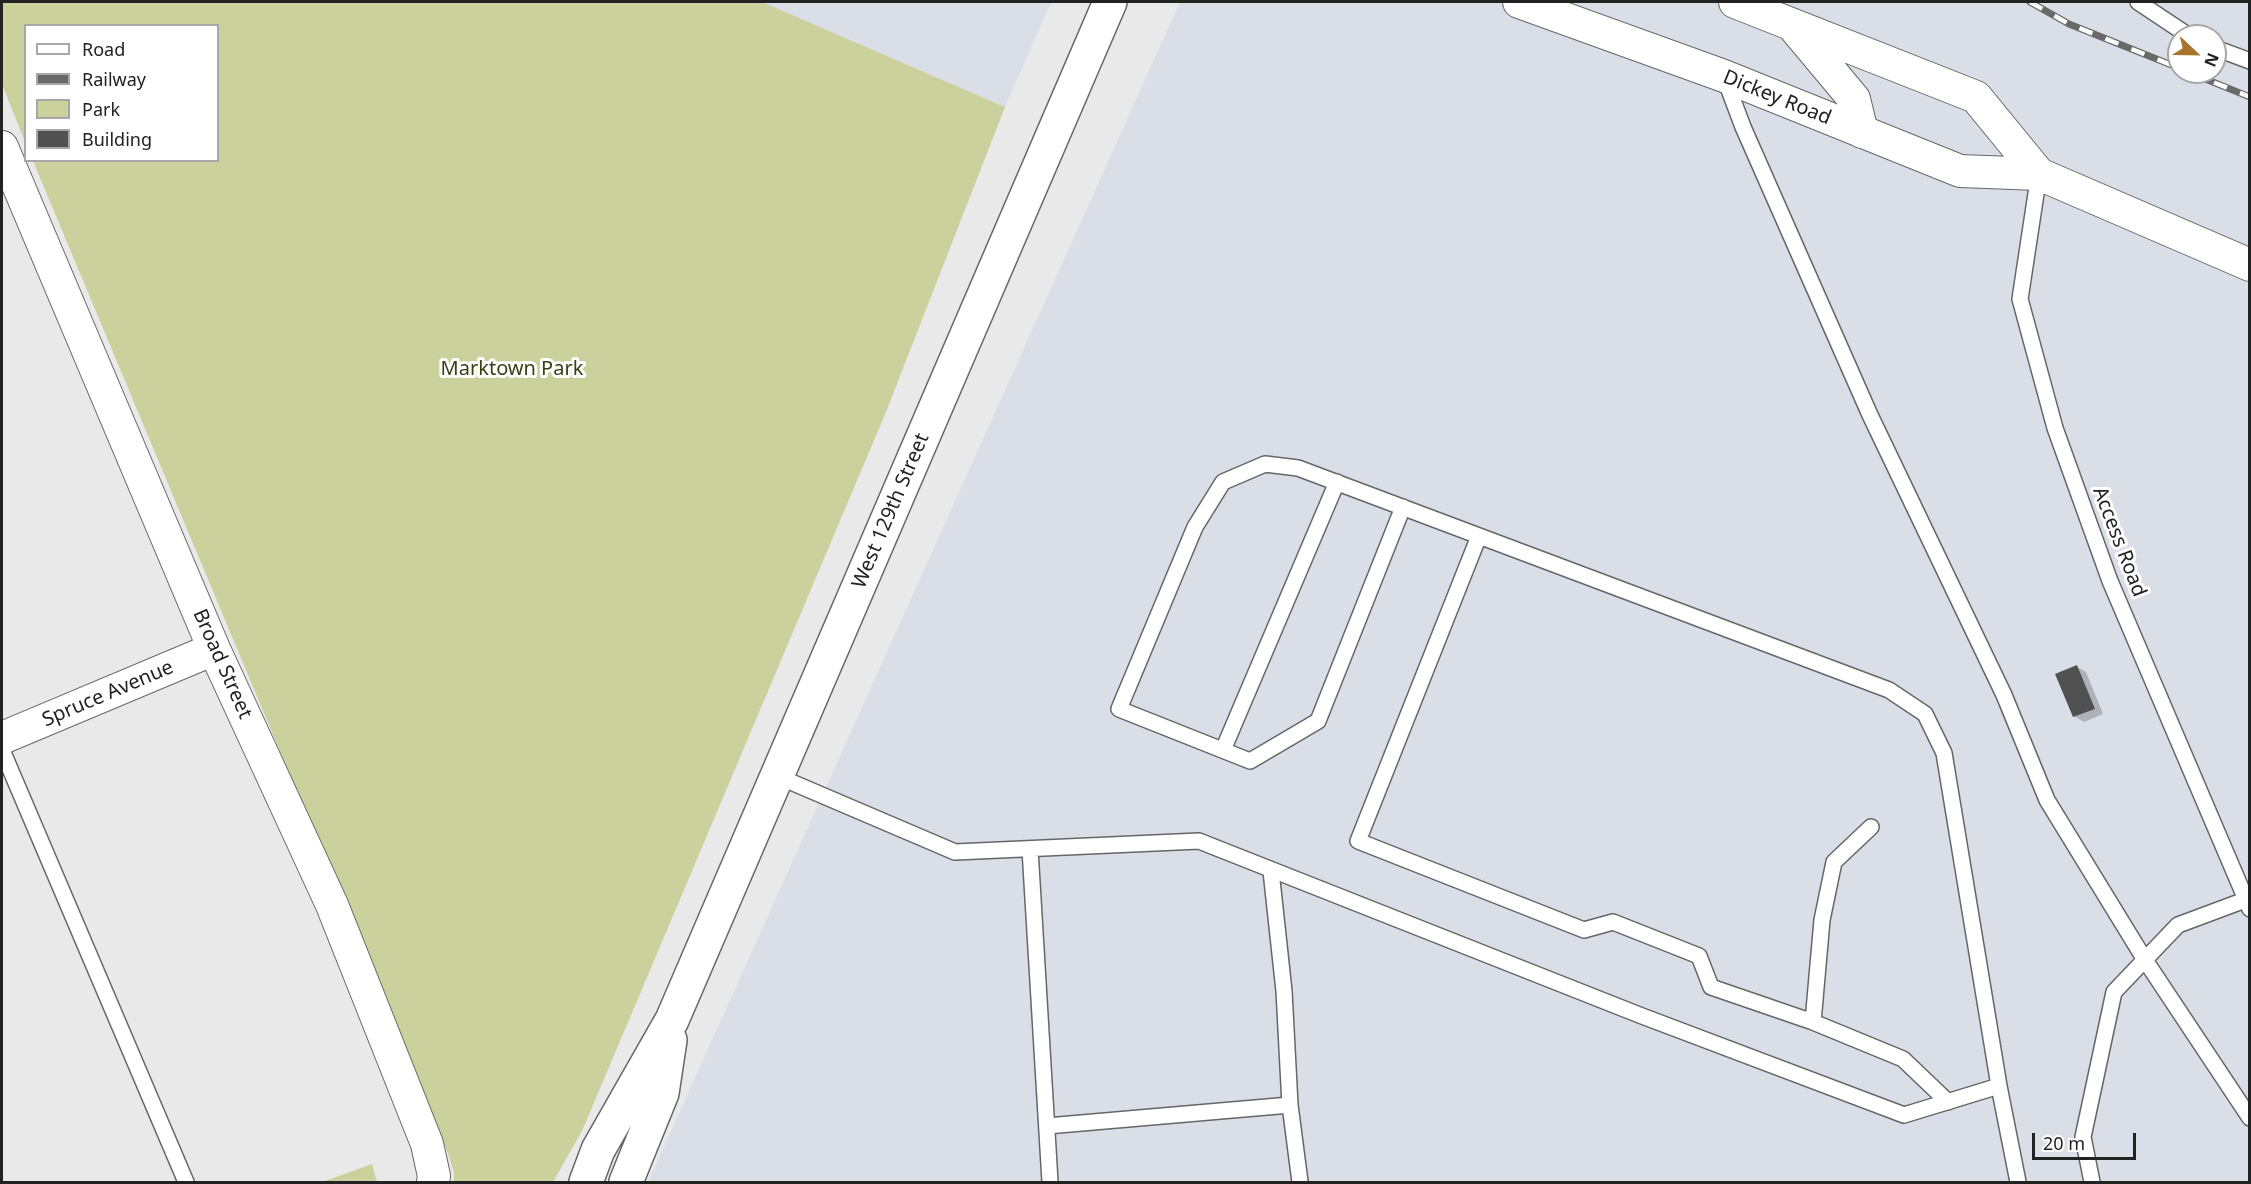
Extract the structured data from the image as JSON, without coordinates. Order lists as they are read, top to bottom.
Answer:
{
  "streets": {
    "main road": ["West 129th Street"],
    "street": ["Dickey Road", "Broad Street", "Spruce Avenue"],
    "lane": ["Access Road"]
  },
  "crossings": [
    ["Dickey Road", "Access Road"],
    ["Broad Street", "Spruce Avenue"]
  ],
  "parks": ["Marktown Park"],
  "legend": [
    "Road",
    "Railway",
    "Park",
    "Building"
  ],
  "scale_bar": "20 m",
  "north": "right"
}
